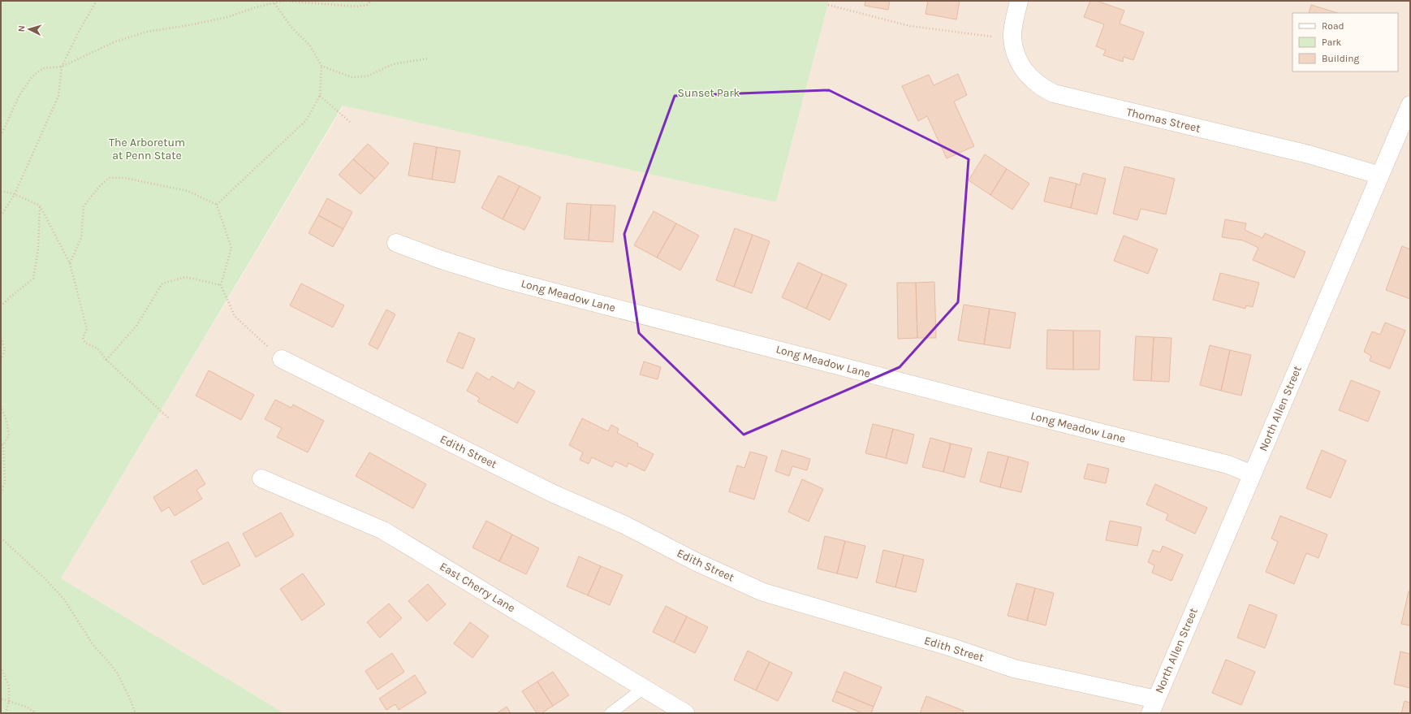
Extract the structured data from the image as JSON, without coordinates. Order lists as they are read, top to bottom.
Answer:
{
  "streets": {
    "street": [
      "Thomas Street",
      "Long Meadow Lane",
      "North Allen Street",
      "Edith Street",
      "East Cherry Lane"
    ]
  },
  "crossings": [
    ["Thomas Street", "North Allen Street"],
    ["Long Meadow Lane", "North Allen Street"],
    ["North Allen Street", "Edith Street"]
  ],
  "parks": ["Sunset Park", "The Arboretum at Penn State"],
  "legend": ["Road", "Park", "Building"],
  "north": "left"
}
